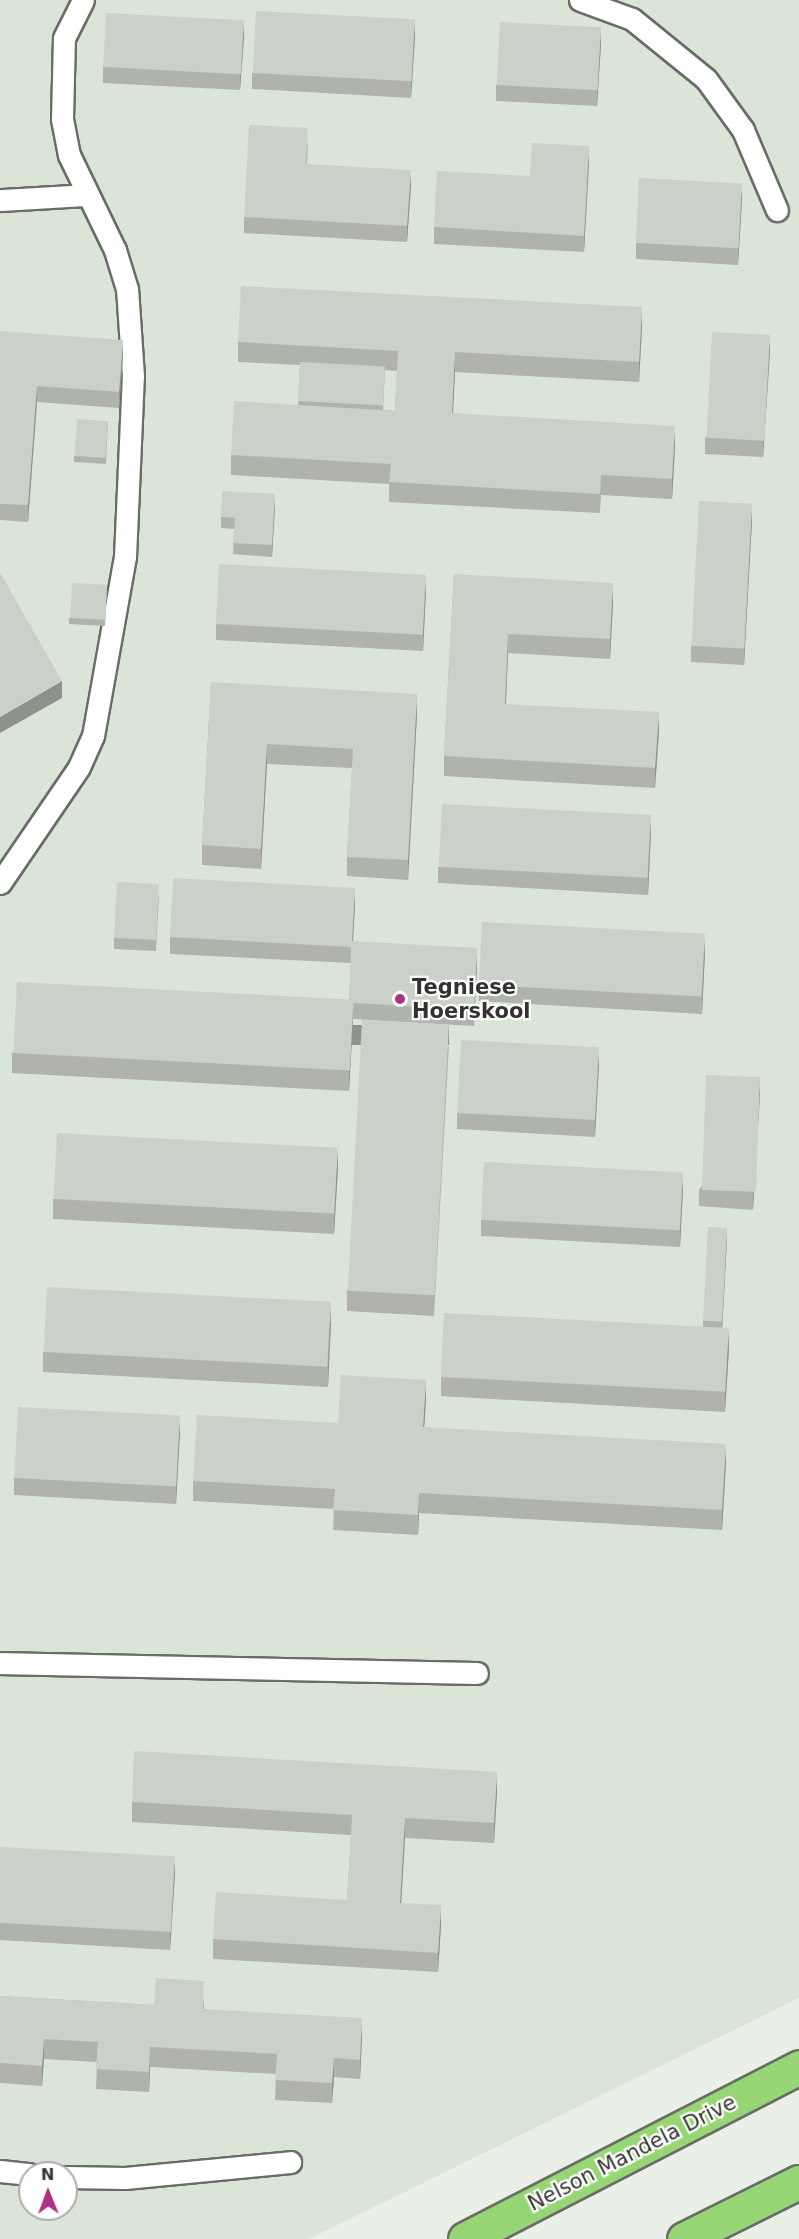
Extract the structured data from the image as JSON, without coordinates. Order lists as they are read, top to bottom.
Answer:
{
  "streets": {
    "highway": ["Nelson Mandela Drive"]
  },
  "places": ["Tegniese Hoerskool"],
  "north": "top"
}
